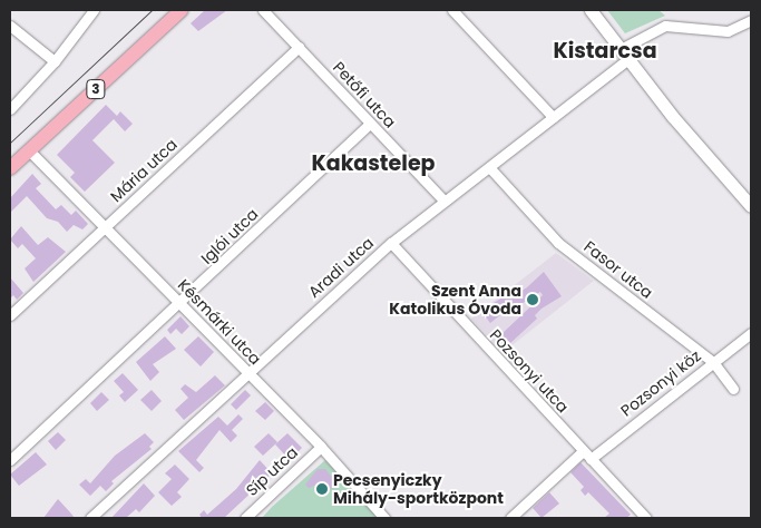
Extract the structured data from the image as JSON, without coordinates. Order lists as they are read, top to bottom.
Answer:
{
  "streets": {
    "main road": ["3"],
    "street": [
      "Petőfi utca",
      "Mária utca",
      "Iglói utca",
      "Aradi utca",
      "Fasor utca",
      "Késmárki utca",
      "Pozsonyi utca",
      "Pozsonyi köz",
      "Síp utca"
    ]
  },
  "crossings": [
    ["3", "Késmárki utca"],
    ["Petőfi utca", "Mária utca"],
    ["Petőfi utca", "Iglói utca"],
    ["Petőfi utca", "Aradi utca"],
    ["Mária utca", "Késmárki utca"],
    ["Iglói utca", "Késmárki utca"],
    ["Aradi utca", "Fasor utca"],
    ["Aradi utca", "Késmárki utca"],
    ["Aradi utca", "Pozsonyi utca"],
    ["Fasor utca", "Pozsonyi köz"],
    ["Késmárki utca", "Síp utca"],
    ["Pozsonyi utca", "Pozsonyi köz"]
  ],
  "districts": ["Kistarcsa", "Kakastelep"],
  "places": ["Szent Anna Katolikus Óvoda", "Pecsenyiczky Mihály-sportközpont"]
}
